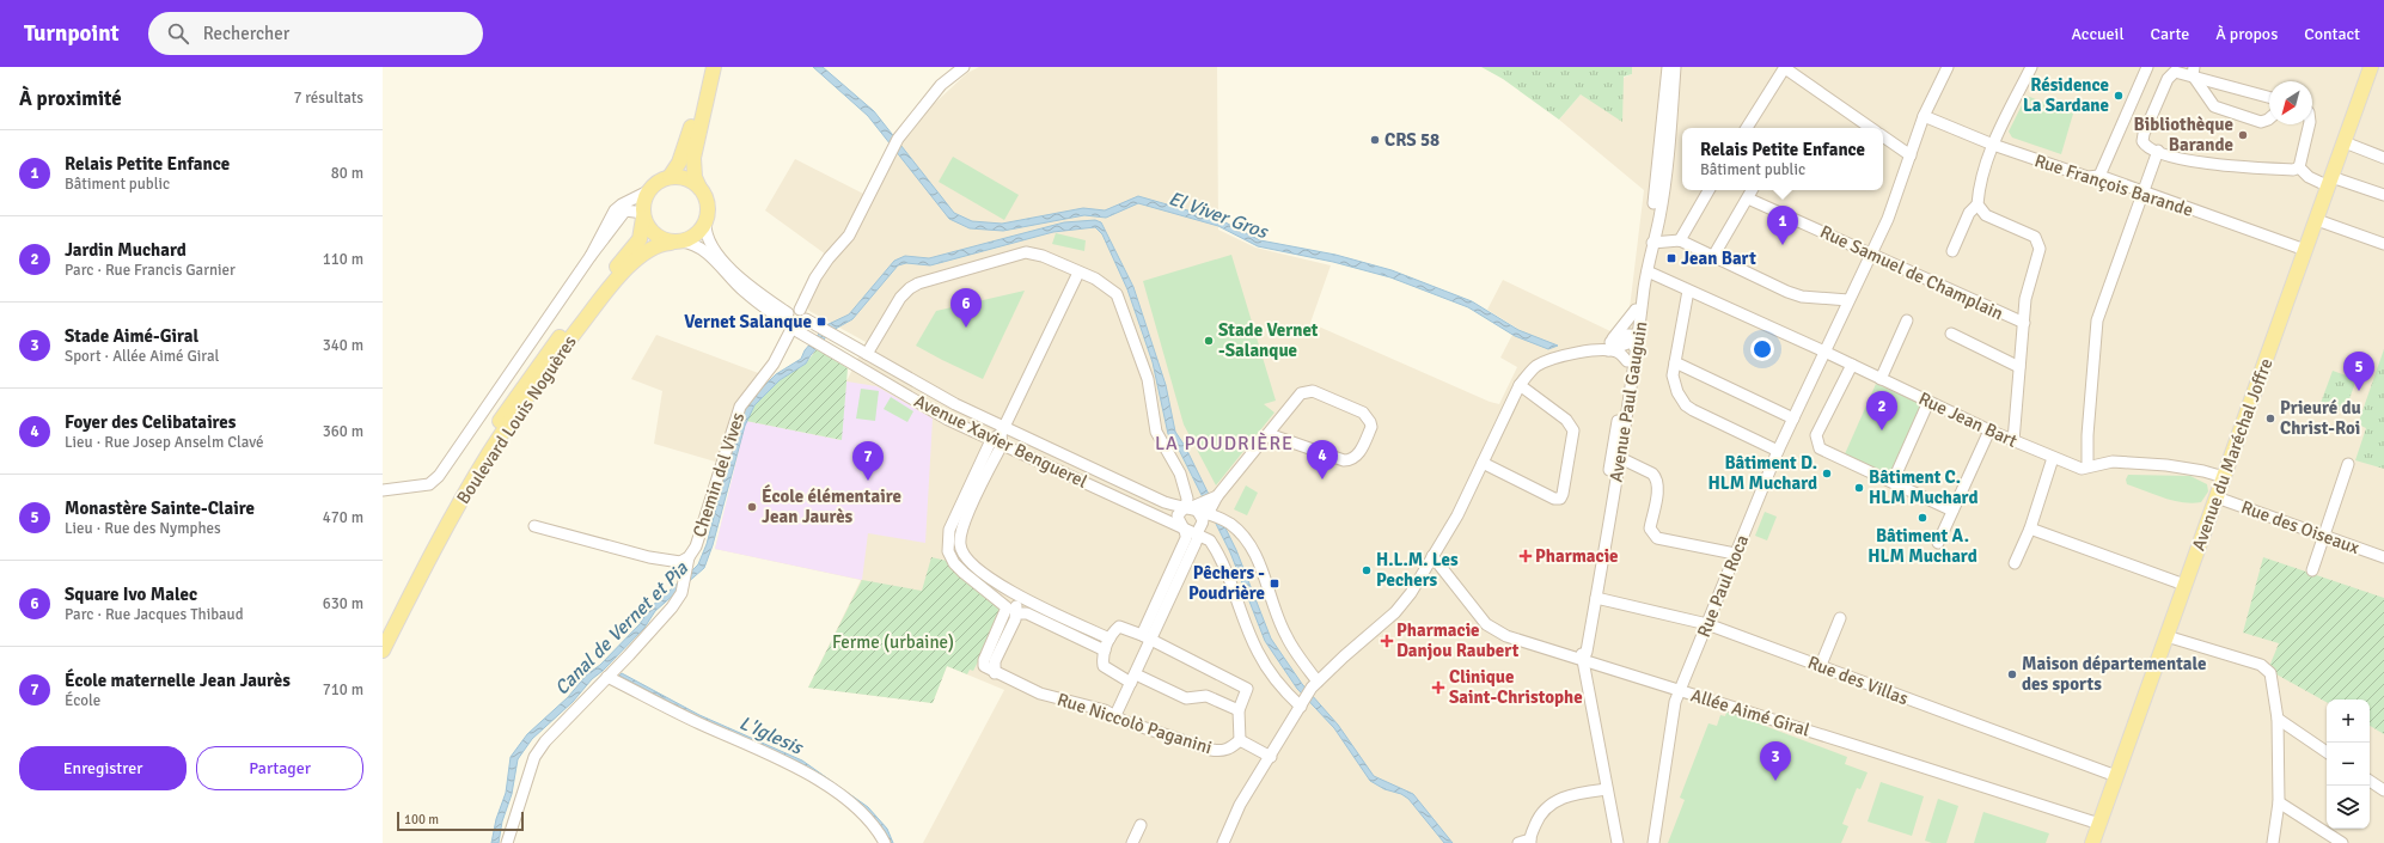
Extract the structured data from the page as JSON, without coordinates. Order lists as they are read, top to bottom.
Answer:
{
  "streets": {
    "main road": ["Boulevard Louis Noguères", "Avenue du Maréchal Joffre"],
    "street": [
      "Rue François Barande",
      "Rue Samuel de Champlain",
      "Avenue Paul Gauguin",
      "Rue Jean Bart",
      "Avenue Xavier Benguerel",
      "Chemin del Vives",
      "Rue des Oiseaux",
      "Rue Paul Roca",
      "Rue des Villas",
      "Allée Aimé Giral",
      "Rue Niccolò Paganini"
    ]
  },
  "crossings": [
    ["Rue François Barande", "Avenue du Maréchal Joffre"],
    ["Rue François Barande", "Rue Paul Roca"],
    ["Rue Samuel de Champlain", "Rue Paul Roca"],
    ["Avenue Paul Gauguin", "Rue des Villas"],
    ["Avenue Paul Gauguin", "Allée Aimé Giral"],
    ["Boulevard Louis Noguères", "Avenue Xavier Benguerel"],
    ["Rue Jean Bart", "Avenue du Maréchal Joffre"],
    ["Rue Jean Bart", "Rue Paul Roca"],
    ["Avenue Xavier Benguerel", "Chemin del Vives"],
    ["Avenue du Maréchal Joffre", "Rue des Oiseaux"],
    ["Avenue du Maréchal Joffre", "Rue des Villas"],
    ["Avenue du Maréchal Joffre", "Allée Aimé Giral"],
    ["Rue Paul Roca", "Rue des Villas"],
    ["Rue Paul Roca", "Allée Aimé Giral"]
  ],
  "districts": ["LA POUDRIÈRE"],
  "water": ["El Viver Gros", "Canal de Vernet et Pia", "L'Iglesis"],
  "parks": ["Ferme (urbaine)"],
  "places": {
    "other": [
      "Résidence La Sardane",
      "Bibliothèque Barande",
      "CRS 58",
      "Stade Vernet -Salanque",
      "Prieuré du Christ-Roi",
      "Bâtiment D. HLM Muchard",
      "Bâtiment C. HLM Muchard",
      "École élémentaire Jean Jaurès",
      "Bâtiment A. HLM Muchard",
      "H.L.M. Les Pechers",
      "Maison départementale des sports"
    ],
    "transit": ["Jean Bart", "Vernet Salanque", "Pêchers - Poudrière"],
    "health": ["Pharmacie", "Pharmacie Danjou Raubert", "Clinique Saint-Christophe"]
  },
  "scale_bar": "100 m",
  "north": "bottom left",
  "page": {
    "header": "Turnpoint",
    "search": "Rechercher",
    "nav": [
      "Accueil",
      "Carte",
      "À propos",
      "Contact"
    ],
    "heading": ["À proximité", "7 résultats"],
    "popup": ["Relais Petite Enfance", "Bâtiment public"],
    "list": [
      {
        "mark": "1",
        "name": "Relais Petite Enfance",
        "note": "Bâtiment public",
        "value": "80 m"
      },
      {
        "mark": "2",
        "name": "Jardin Muchard",
        "note": "Parc · Rue Francis Garnier",
        "value": "110 m"
      },
      {
        "mark": "3",
        "name": "Stade Aimé-Giral",
        "note": "Sport · Allée Aimé Giral",
        "value": "340 m"
      },
      {
        "mark": "4",
        "name": "Foyer des Celibataires",
        "note": "Lieu · Rue Josep Anselm Clavé",
        "value": "360 m"
      },
      {
        "mark": "5",
        "name": "Monastère Sainte-Claire",
        "note": "Lieu · Rue des Nymphes",
        "value": "470 m"
      },
      {
        "mark": "6",
        "name": "Square Ivo Malec",
        "note": "Parc · Rue Jacques Thibaud",
        "value": "630 m"
      },
      {
        "mark": "7",
        "name": "École maternelle Jean Jaurès",
        "note": "École",
        "value": "710 m"
      }
    ],
    "pins": [
      "1",
      "6",
      "5",
      "2",
      "4",
      "7",
      "3"
    ],
    "map_buttons": ["+", "−"],
    "buttons": ["Enregistrer", "Partager"],
    "scale": "100 m"
  }
}
